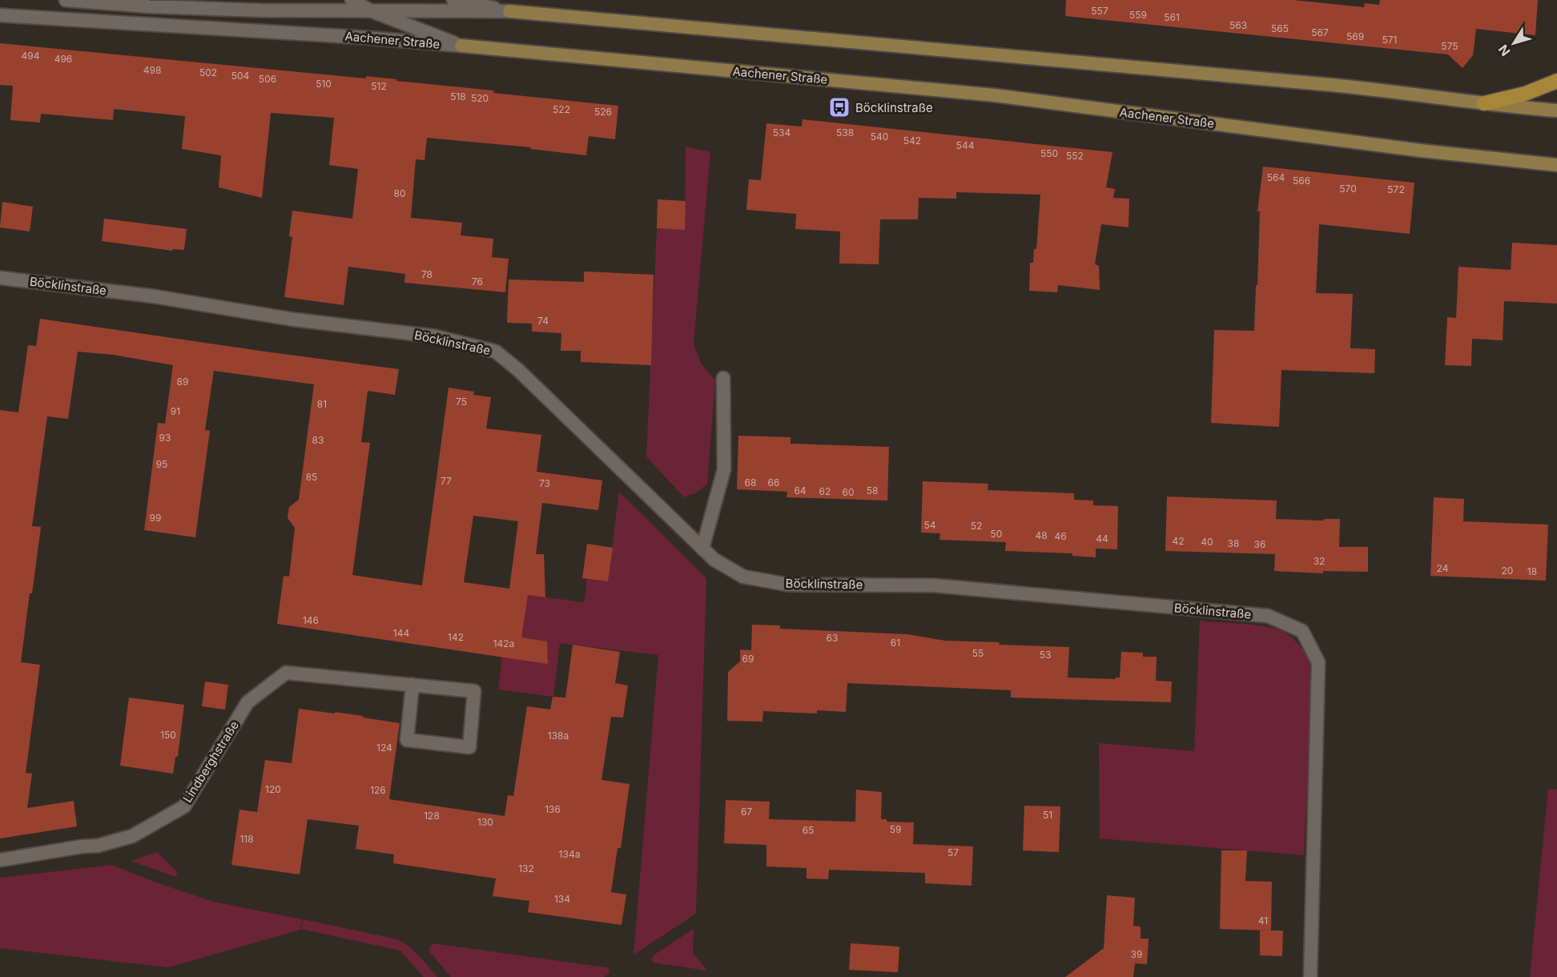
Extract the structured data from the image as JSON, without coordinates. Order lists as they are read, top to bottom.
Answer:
{
  "streets": {
    "main road": ["Aachener Straße"],
    "street": ["Böcklinstraße", "Lindberghstraße"]
  },
  "places": {
    "bus stop": ["Böcklinstraße"]
  },
  "house_numbers": [
    "557",
    "559",
    "561",
    "563",
    "565",
    "567",
    "569",
    "571",
    "575",
    "494",
    "496",
    "498",
    "502",
    "504",
    "506",
    "510",
    "512",
    "518",
    "520",
    "522",
    "526",
    "534",
    "538",
    "540",
    "542",
    "544",
    "550",
    "552",
    "564",
    "566",
    "570",
    "572",
    "80",
    "78",
    "76",
    "74",
    "89",
    "75",
    "81",
    "91",
    "93",
    "83",
    "95",
    "85",
    "77",
    "68",
    "66",
    "73",
    "64",
    "58",
    "62",
    "60",
    "99",
    "54",
    "52",
    "50",
    "48",
    "46",
    "44",
    "42",
    "40",
    "38",
    "36",
    "32",
    "24",
    "20",
    "18",
    "146",
    "144",
    "142",
    "63",
    "61",
    "142a",
    "55",
    "53",
    "69",
    "150",
    "138a",
    "124",
    "120",
    "126",
    "136",
    "67",
    "51",
    "128",
    "130",
    "59",
    "65",
    "118",
    "57",
    "134a",
    "132",
    "134",
    "41",
    "39"
  ],
  "north": "bottom left"
}
